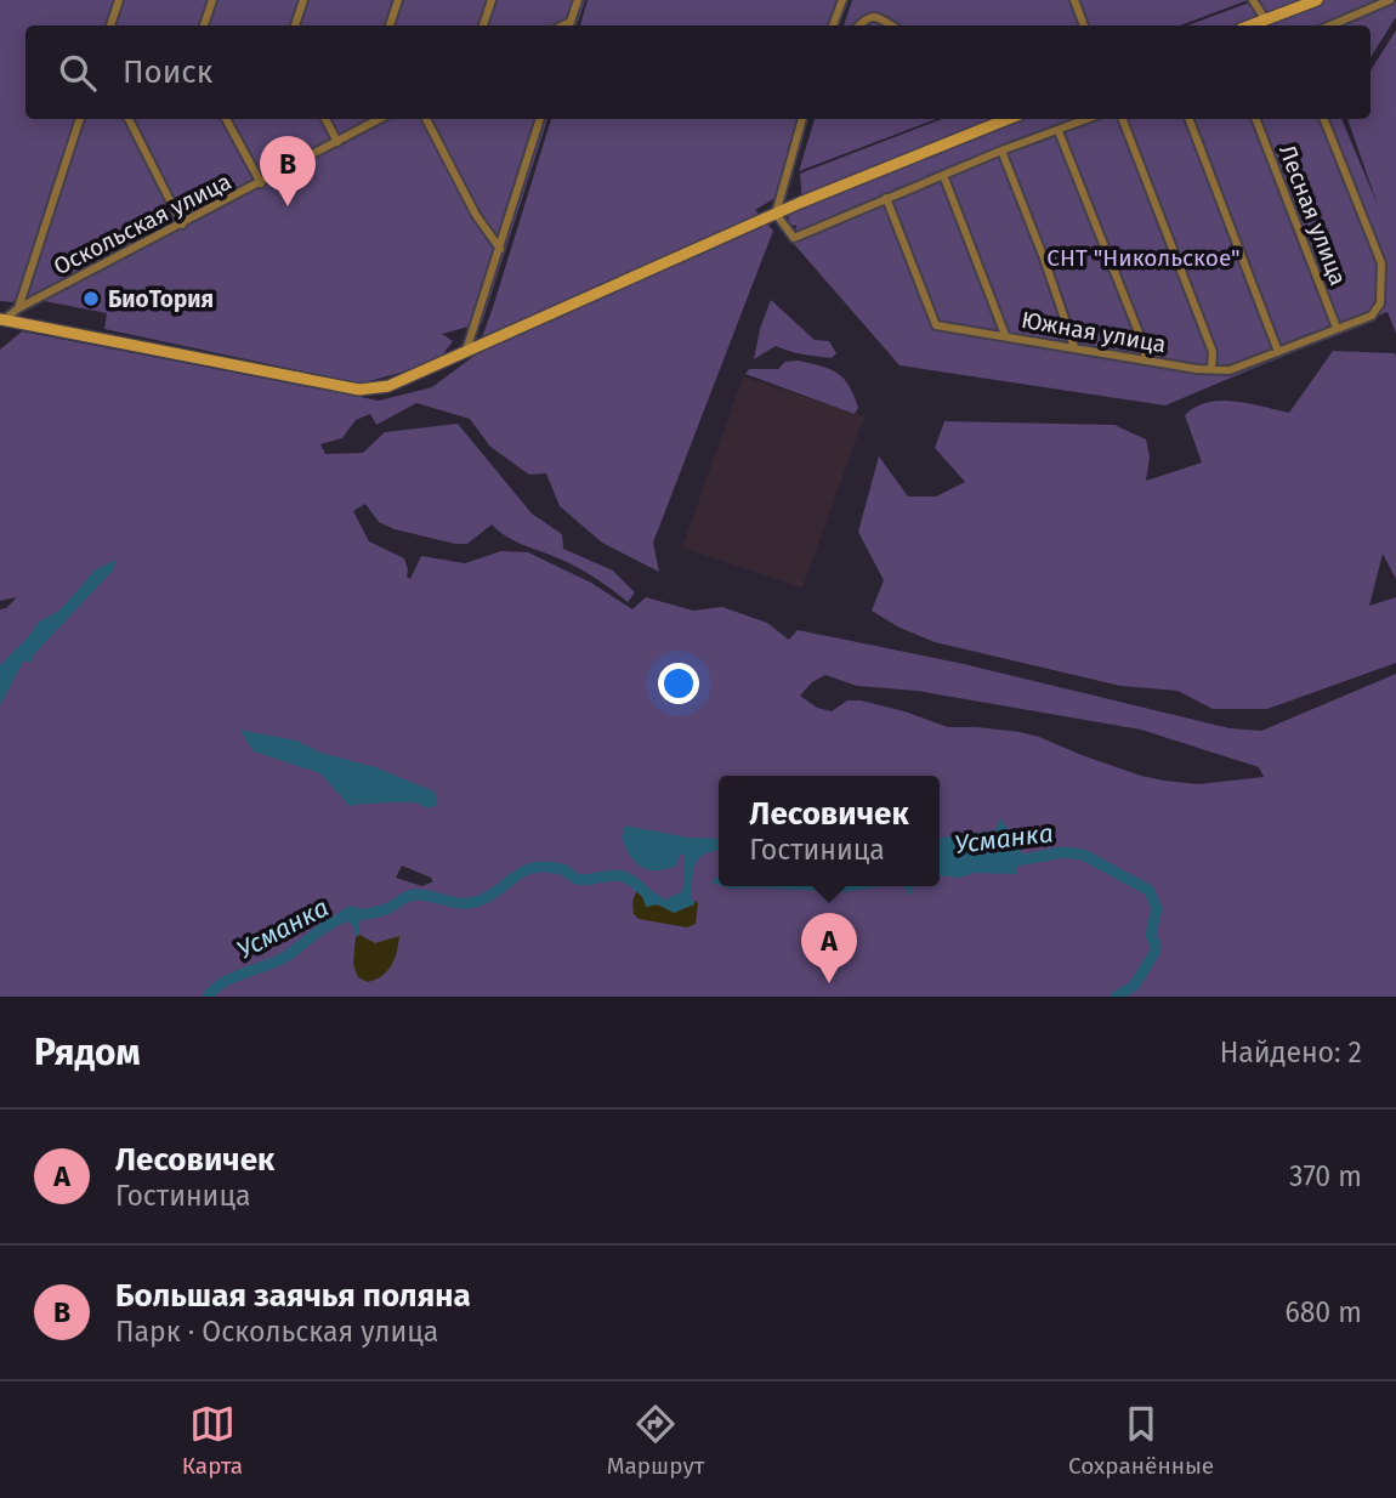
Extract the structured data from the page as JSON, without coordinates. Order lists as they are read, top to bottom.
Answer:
{
  "streets": {
    "street": ["Лесная улица", "Оскольская улица", "Южная улица"]
  },
  "crossings": [
    ["Лесная улица", "Южная улица"]
  ],
  "water": ["Усманка"],
  "parks": ["СНТ \"Никольское\""],
  "places": ["БиоТория"],
  "page": {
    "search": "Поиск",
    "pins": ["B", "A"],
    "popup": ["Лесовичек", "Гостиница"],
    "heading": ["Рядом", "Найдено: 2"],
    "list": [
      {
        "mark": "A",
        "name": "Лесовичек",
        "note": "Гостиница",
        "value": "370 m"
      },
      {
        "mark": "B",
        "name": "Большая заячья поляна",
        "note": "Парк · Оскольская улица",
        "value": "680 m"
      }
    ],
    "nav": ["Карта", "Маршрут", "Сохранённые"]
  }
}
